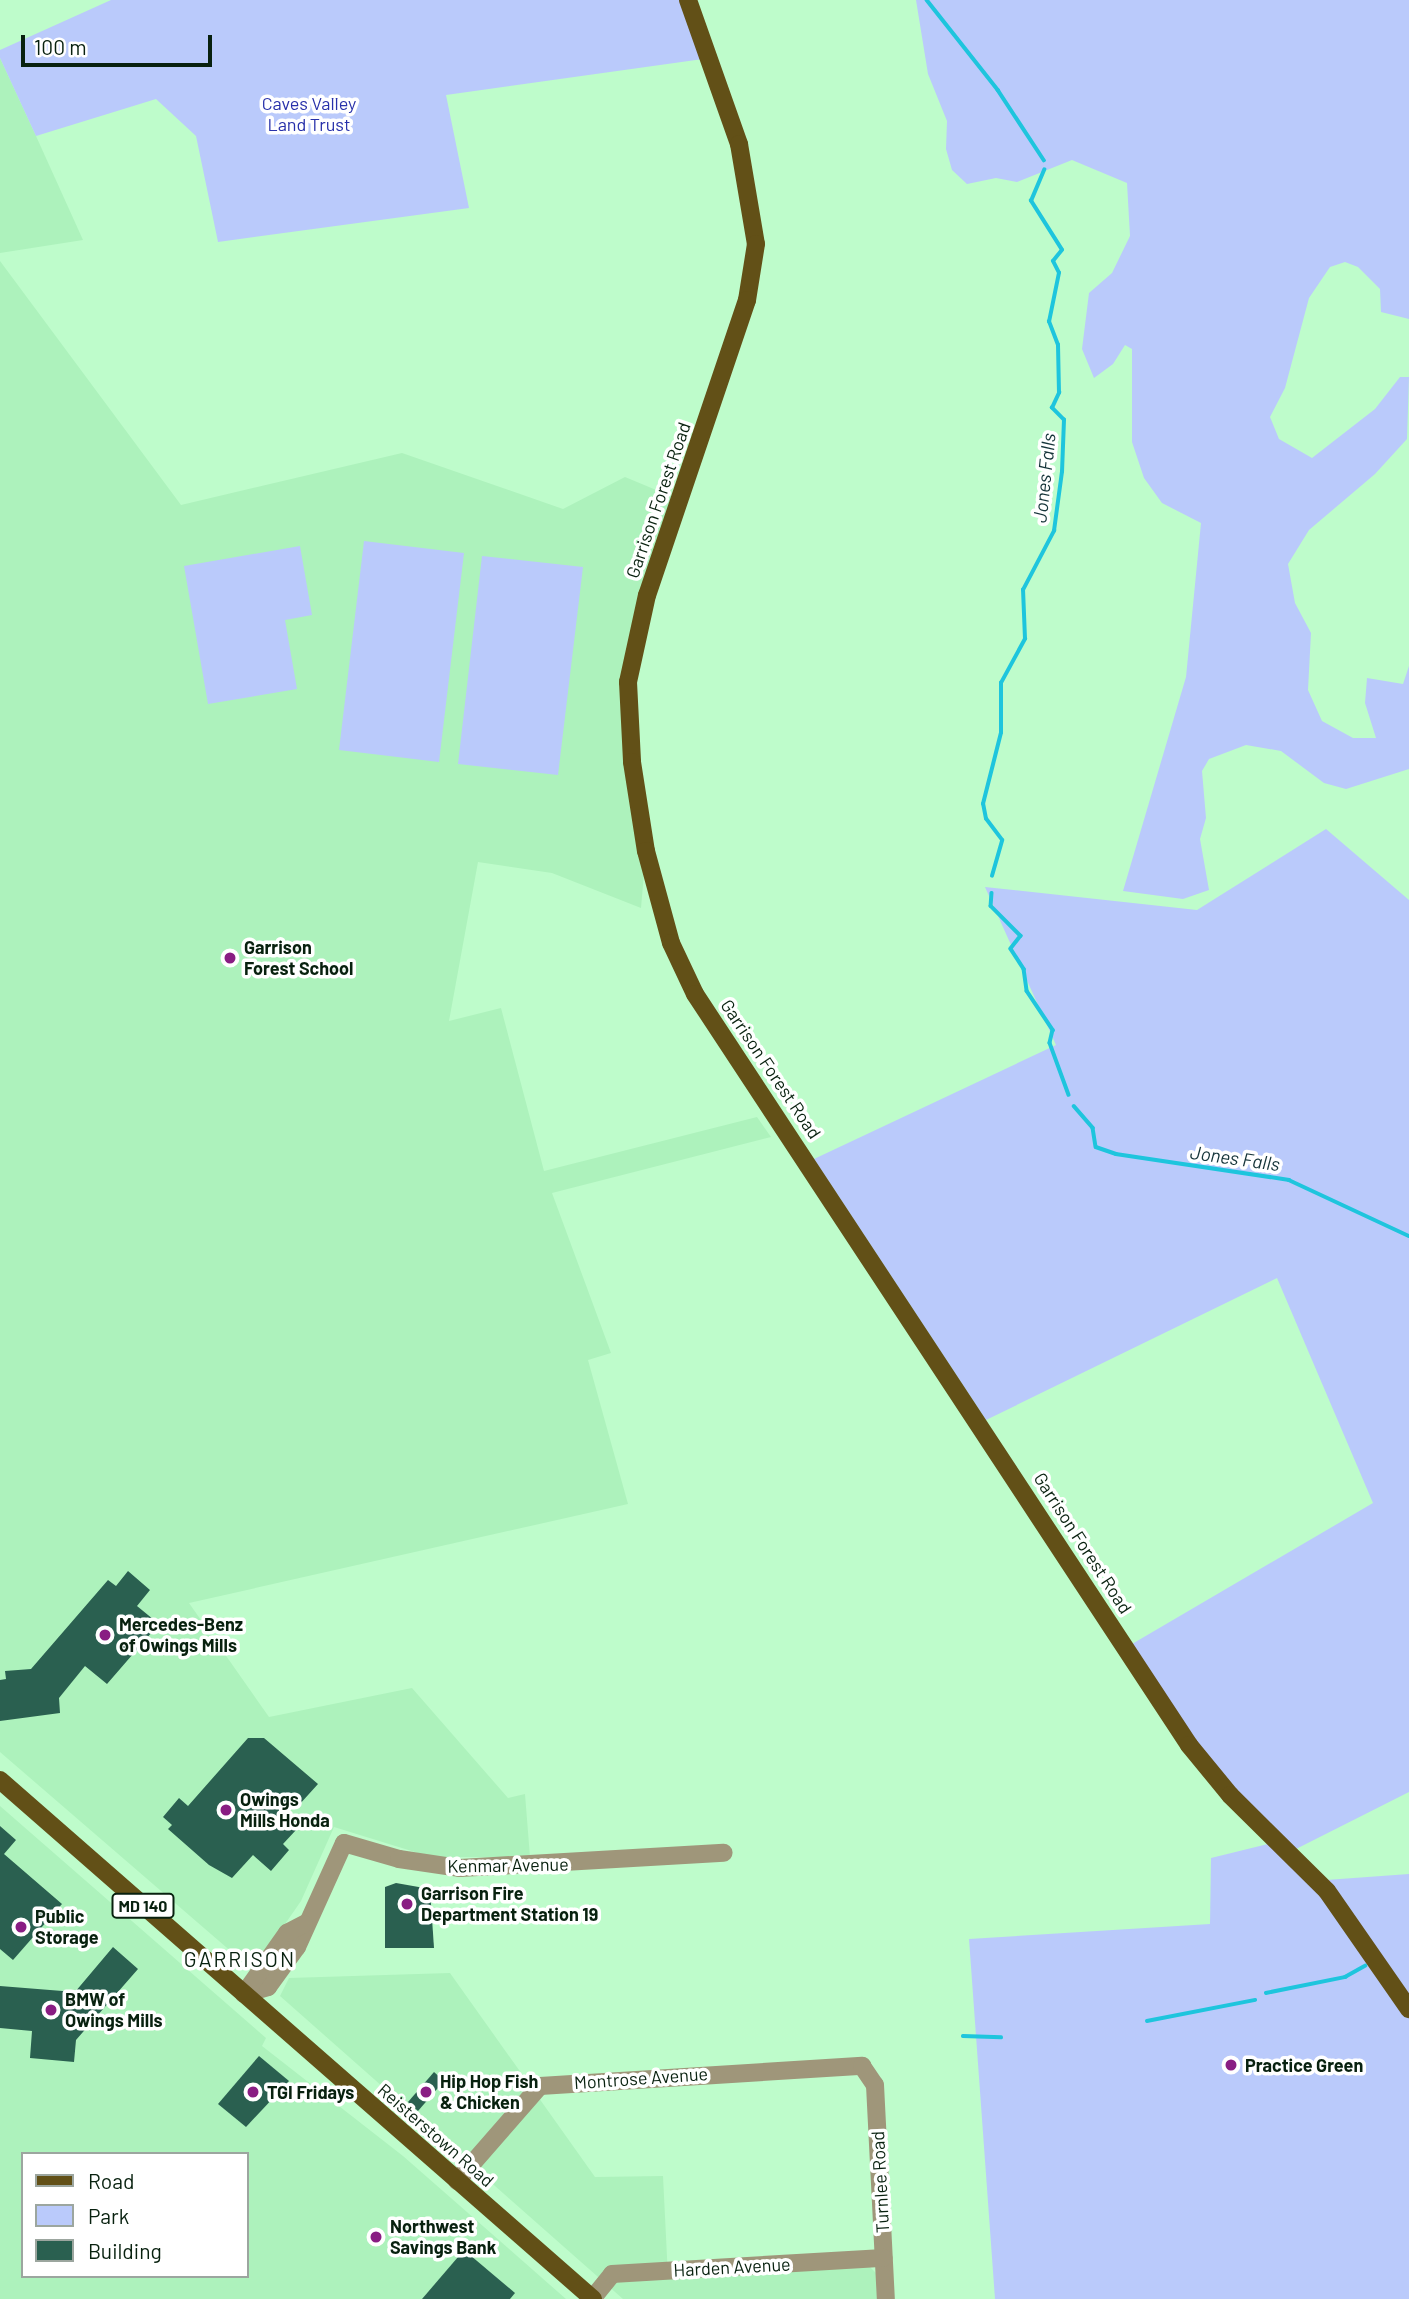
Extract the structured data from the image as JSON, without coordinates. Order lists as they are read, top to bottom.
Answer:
{
  "streets": {
    "main road": ["Garrison Forest Road", "MD 140", "Reisterstown Road"],
    "street": [
      "Kenmar Avenue",
      "Montrose Avenue",
      "Turnlee Road",
      "Harden Avenue"
    ]
  },
  "crossings": [
    ["Kenmar Avenue", "Reisterstown Road"],
    ["Montrose Avenue", "Reisterstown Road"],
    ["Montrose Avenue", "Turnlee Road"],
    ["Reisterstown Road", "Harden Avenue"],
    ["Turnlee Road", "Harden Avenue"]
  ],
  "districts": ["GARRISON"],
  "water": ["Jones Falls"],
  "parks": ["Caves Valley Land Trust"],
  "places": [
    "Garrison Forest School",
    "Mercedes-Benz of Owings Mills",
    "Owings Mills Honda",
    "Garrison Fire Department Station 19",
    "Public Storage",
    "BMW of Owings Mills",
    "Practice Green",
    "TGI Fridays",
    "Hip Hop Fish & Chicken",
    "Northwest Savings Bank"
  ],
  "legend": ["Road", "Park", "Building"],
  "scale_bar": "100 m"
}
